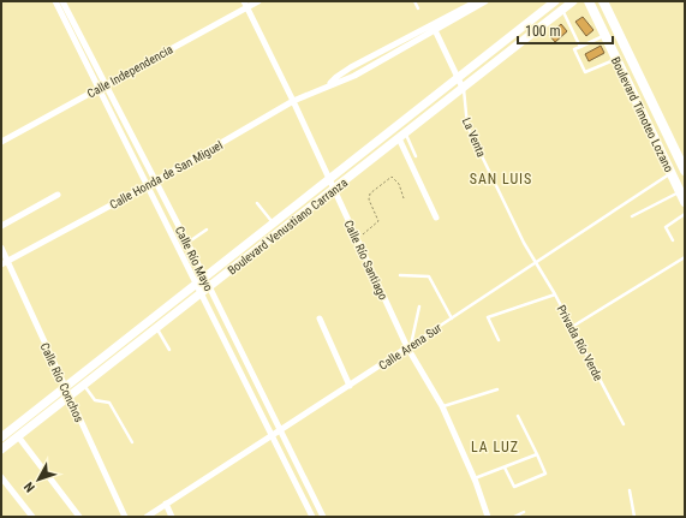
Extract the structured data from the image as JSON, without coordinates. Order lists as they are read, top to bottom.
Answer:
{
  "streets": {
    "main road": ["Boulevard Timoteo Lozano", "Boulevard Venustiano Carranza"],
    "street": [
      "Calle Independencia",
      "Calle Honda de San Miguel",
      "Calle Río Mayo",
      "Calle Río Santiago",
      "Calle Arena Sur",
      "Calle Río Conchos"
    ],
    "lane": ["La Venta", "Privada Río Verde"]
  },
  "crossings": [
    ["Calle Independencia", "Calle Río Mayo"],
    ["Calle Independencia", "Calle Río Santiago"],
    ["Boulevard Timoteo Lozano", "Calle Arena Sur"],
    ["La Venta", "Boulevard Venustiano Carranza"],
    ["La Venta", "Privada Río Verde"],
    ["La Venta", "Calle Arena Sur"],
    ["Calle Honda de San Miguel", "Calle Río Mayo"],
    ["Calle Honda de San Miguel", "Calle Río Santiago"],
    ["Calle Honda de San Miguel", "Calle Río Conchos"],
    ["Boulevard Venustiano Carranza", "Calle Río Mayo"],
    ["Boulevard Venustiano Carranza", "Calle Río Santiago"],
    ["Boulevard Venustiano Carranza", "Calle Río Conchos"],
    ["Calle Río Mayo", "Calle Arena Sur"],
    ["Calle Río Santiago", "Calle Arena Sur"],
    ["Privada Río Verde", "Calle Arena Sur"]
  ],
  "districts": ["SAN LUIS", "LA LUZ"],
  "scale_bar": "100 m",
  "north": "bottom left"
}
